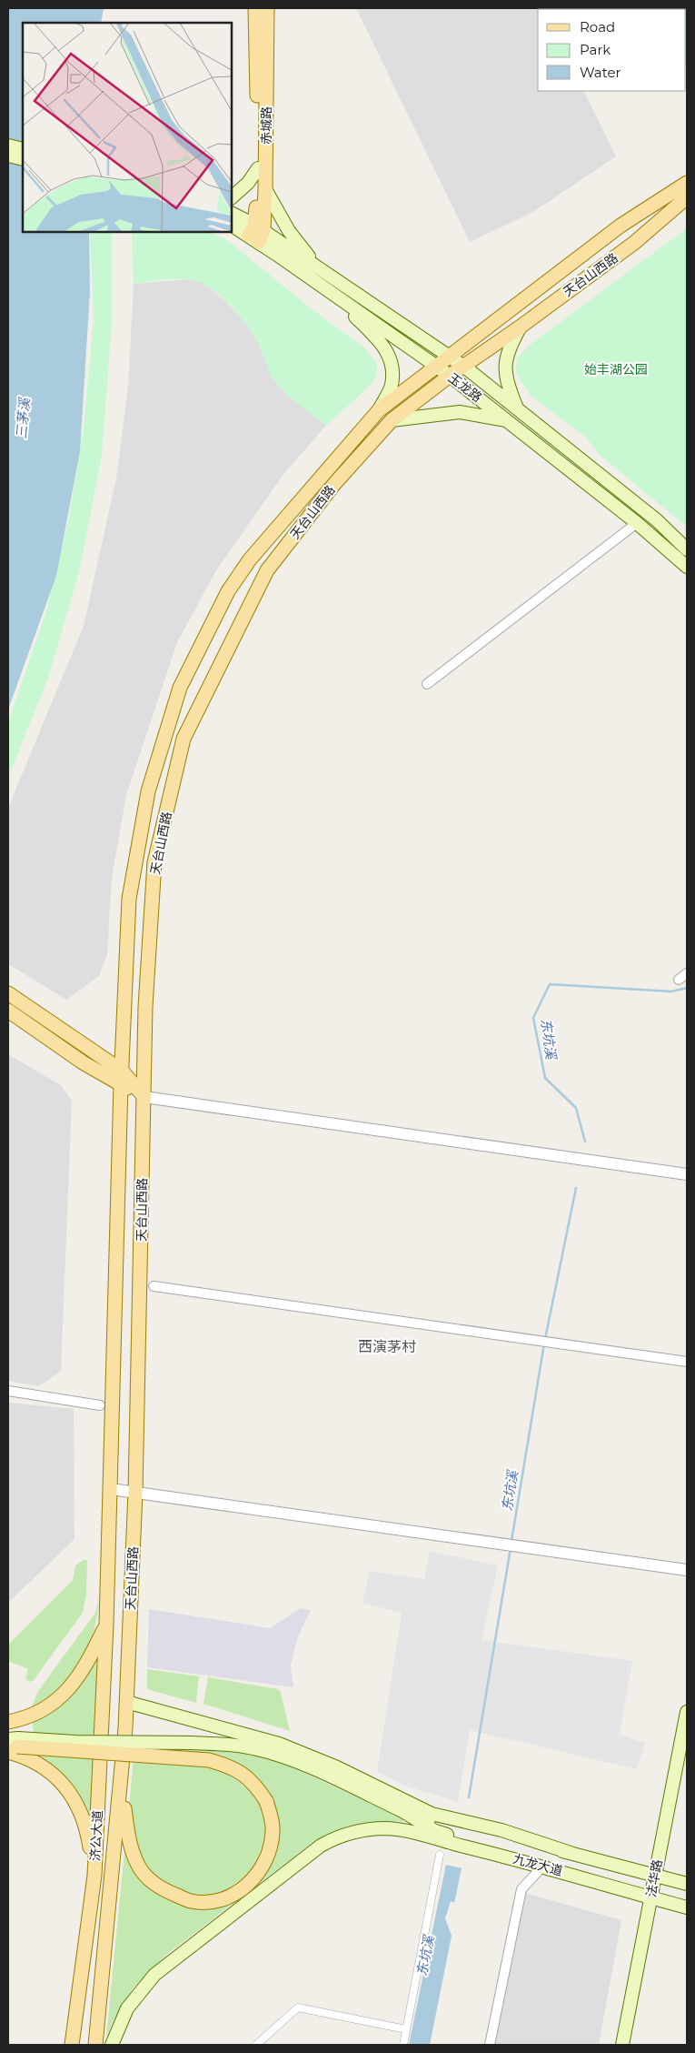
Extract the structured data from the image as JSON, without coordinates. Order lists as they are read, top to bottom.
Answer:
{
  "streets": {
    "main road": [
      "赤城路",
      "天台山西路",
      "玉龙路",
      "济公大道",
      "九龙大道",
      "法华路"
    ]
  },
  "crossings": [
    ["赤城路", "玉龙路"],
    ["天台山西路", "玉龙路"],
    ["天台山西路", "济公大道"],
    ["九龙大道", "法华路"]
  ],
  "districts": ["西演茅村"],
  "water": ["三茅溪", "东坑溪"],
  "parks": ["始丰湖公园"],
  "legend": ["Road", "Park", "Water"]
}
